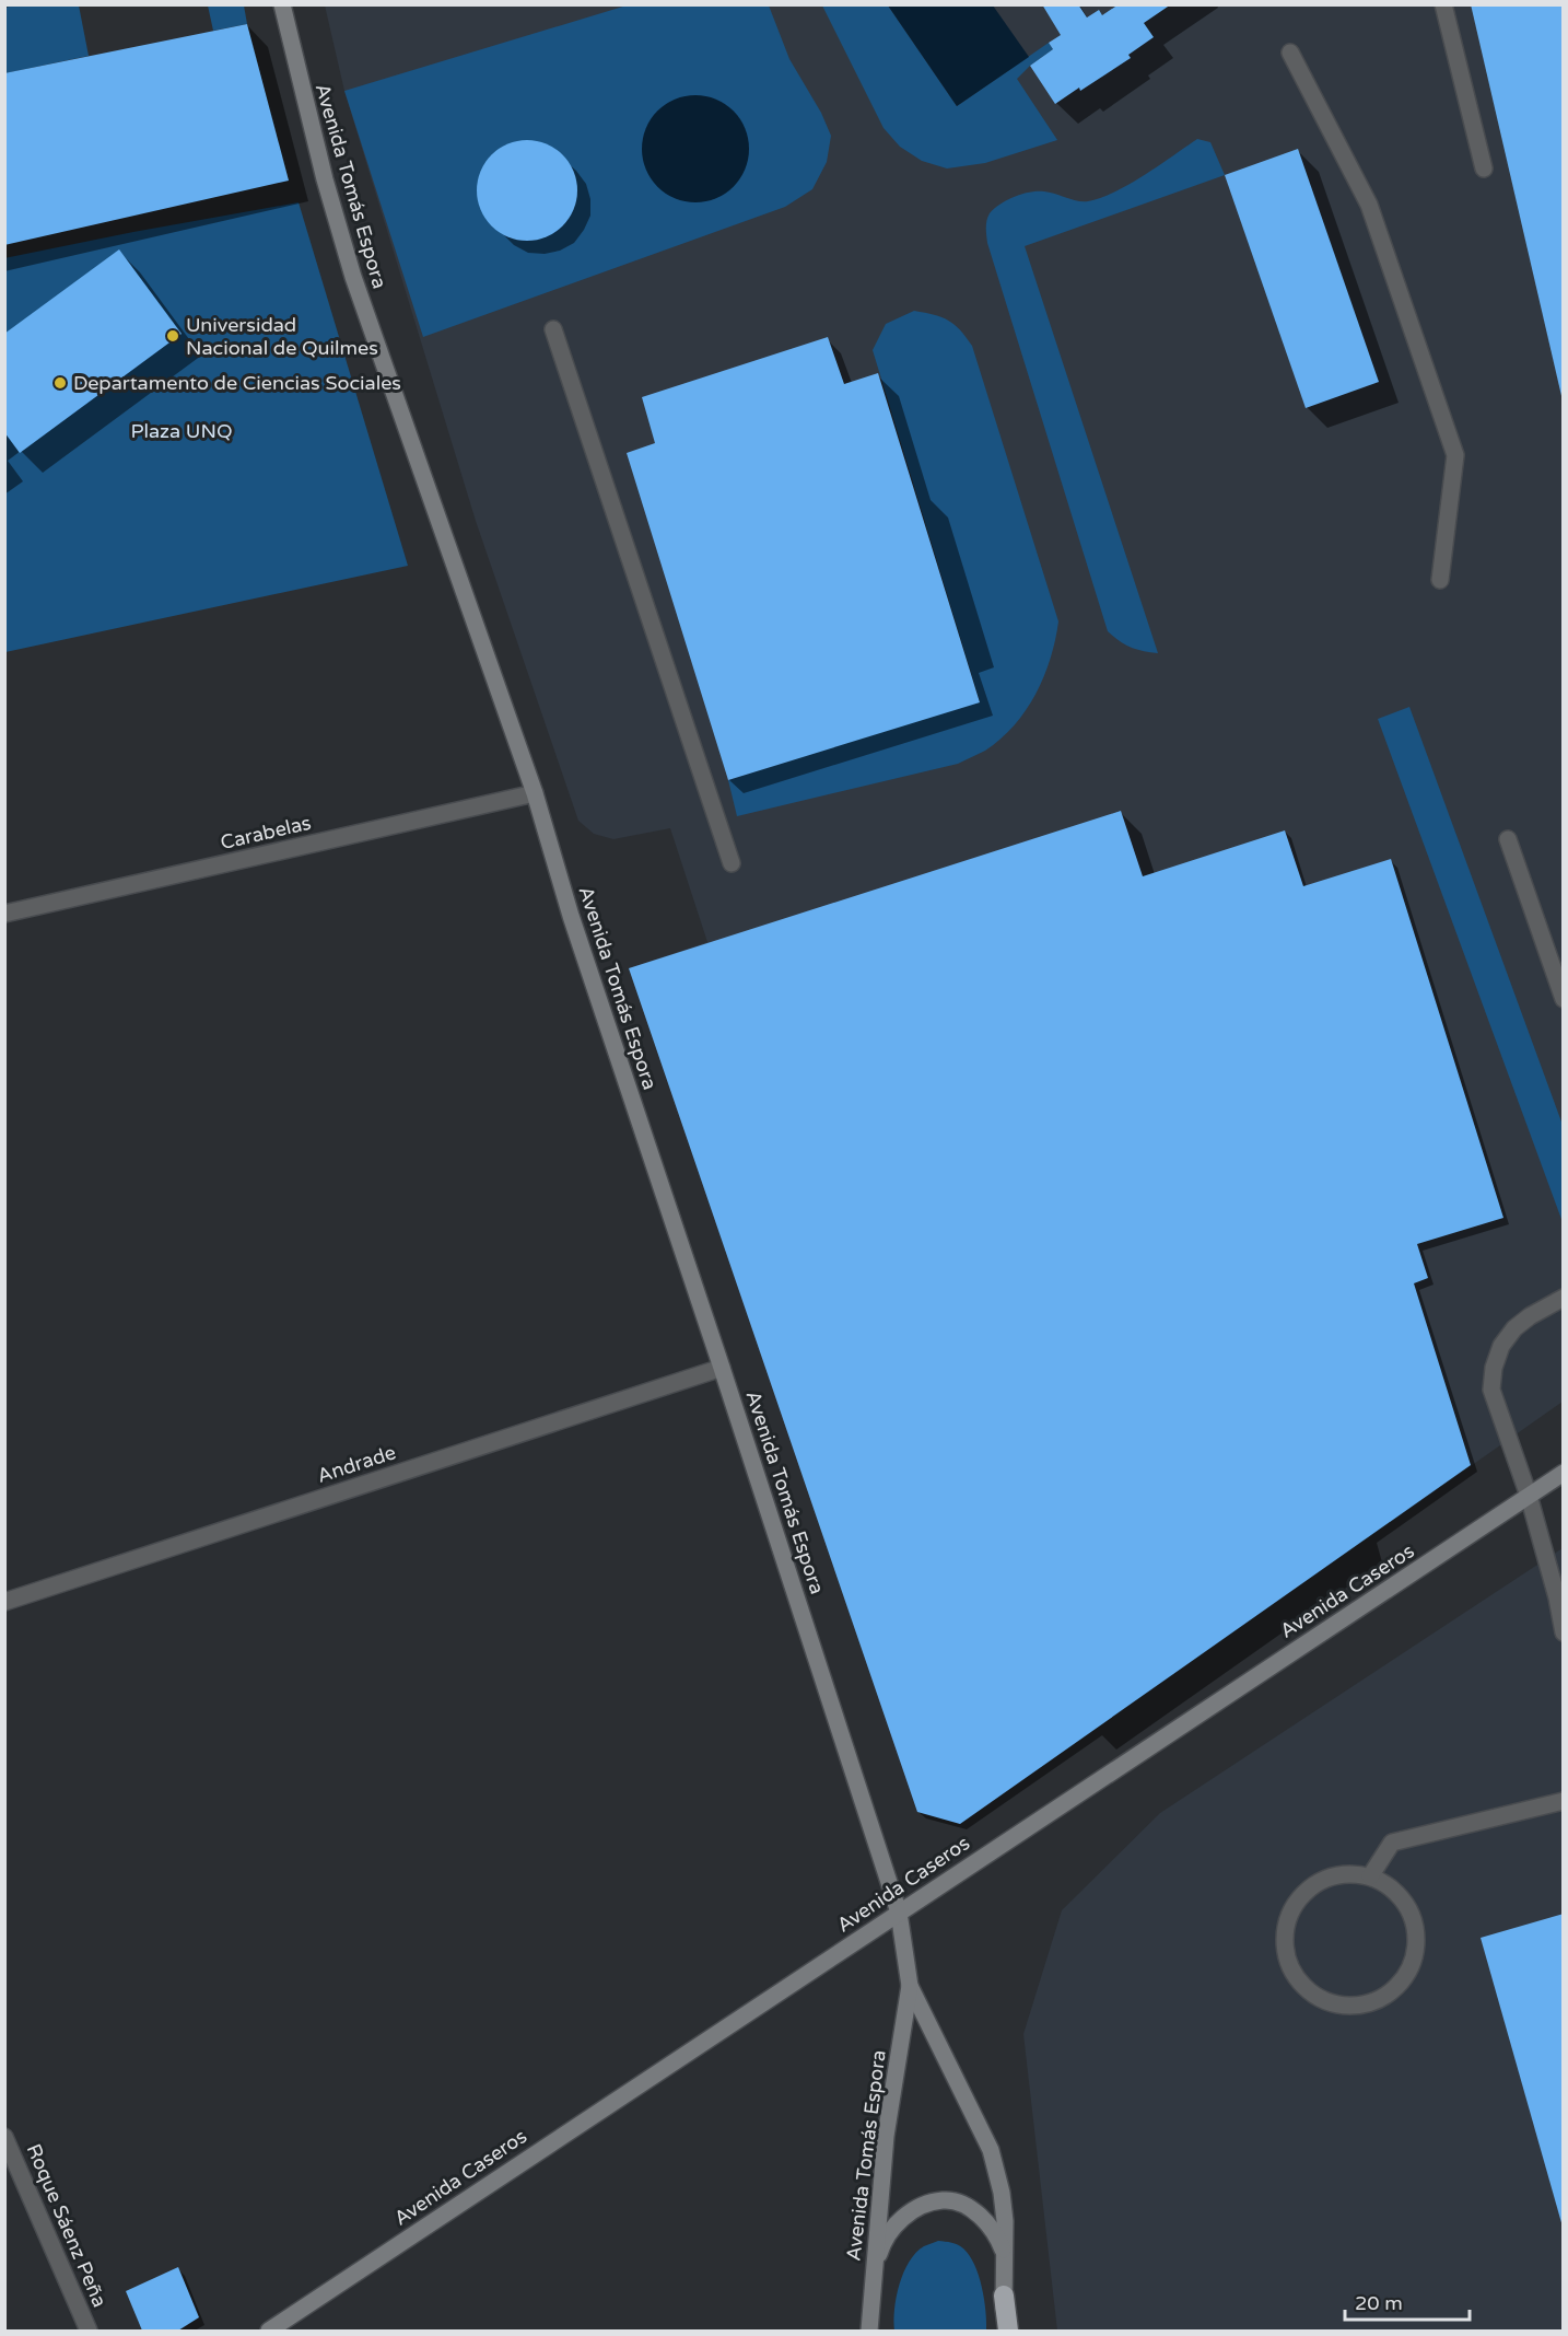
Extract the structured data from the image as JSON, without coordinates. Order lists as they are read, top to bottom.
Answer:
{
  "streets": {
    "main road": ["Avenida Tomás Espora", "Avenida Caseros"],
    "street": ["Carabelas", "Andrade", "Roque Sáenz Peña"]
  },
  "crossings": [
    ["Avenida Tomás Espora", "Carabelas"],
    ["Avenida Tomás Espora", "Andrade"],
    ["Avenida Tomás Espora", "Avenida Caseros"]
  ],
  "parks": ["Plaza UNQ"],
  "places": ["Universidad Nacional de Quilmes", "Departamento de Ciencias Sociales"],
  "scale_bar": "20 m"
}
